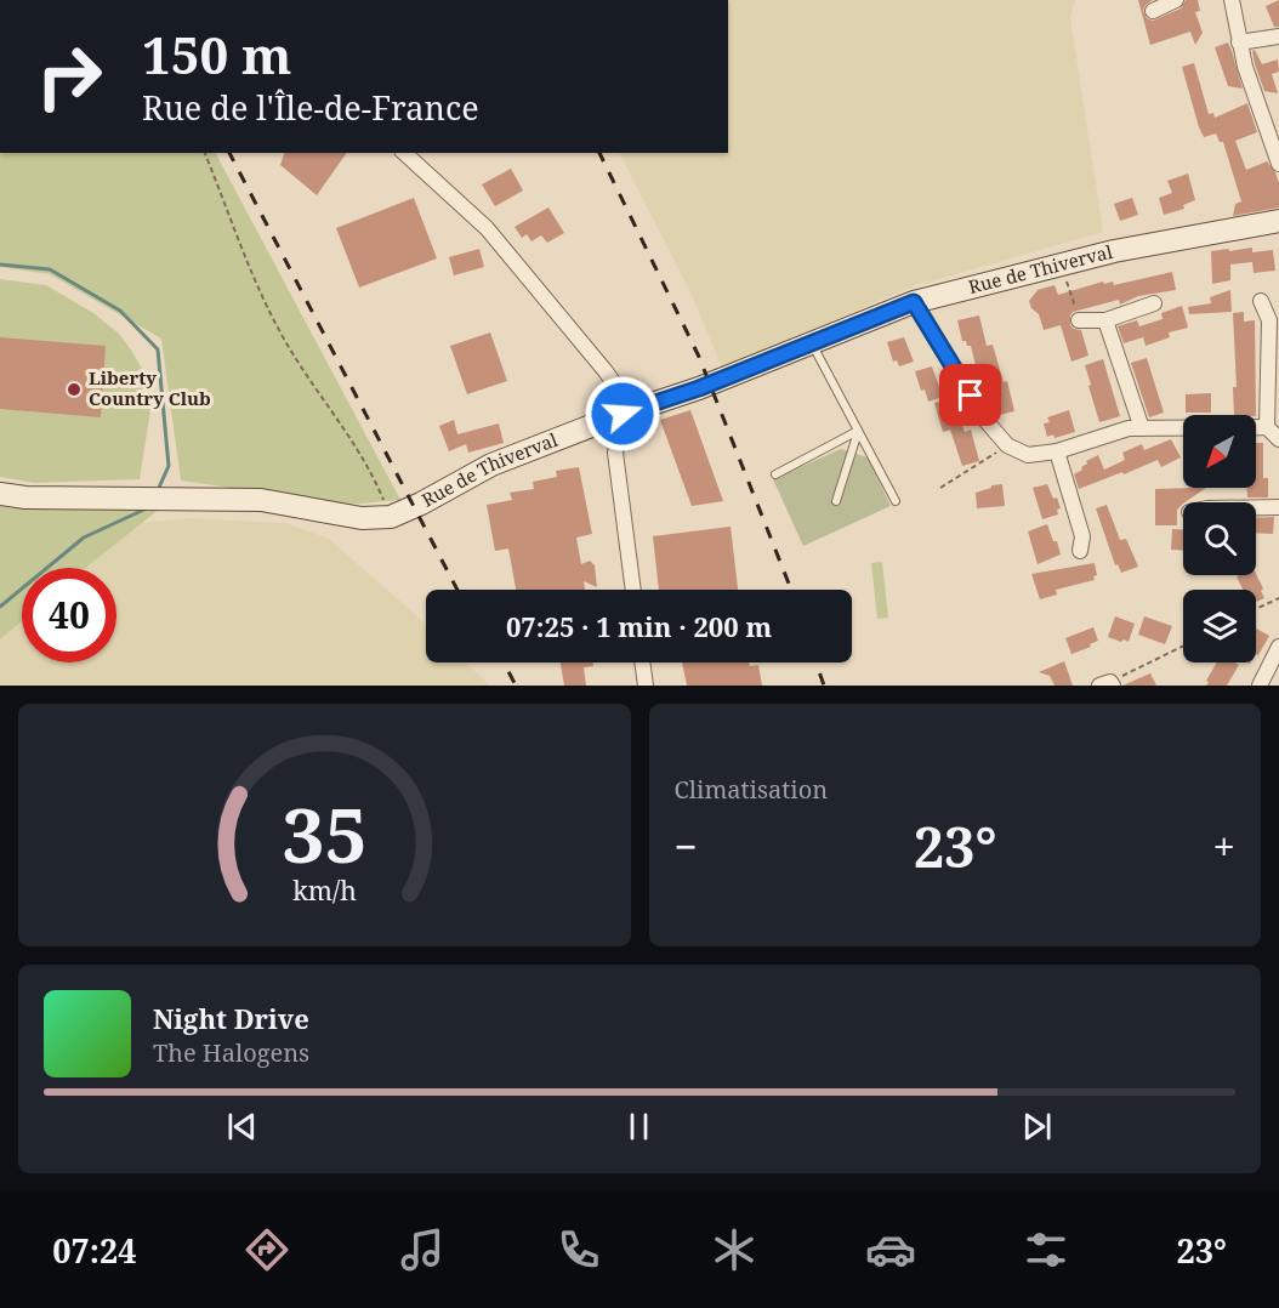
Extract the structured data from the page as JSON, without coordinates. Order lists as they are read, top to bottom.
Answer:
{
  "streets": {
    "street": ["Rue de Thiverval"]
  },
  "places": ["Liberty Country Club"],
  "north": "bottom left",
  "page": {
    "turn": ["150 m", "Rue de l'Île-de-France"],
    "limit": "40",
    "trip": "07:25 · 1 min · 200 m",
    "tile": "Climatisation",
    "heat": ["−", "23°", "+"],
    "song": ["Night Drive", "The Halogens"],
    "tabs": ["07:24", "23°"],
    "gauge": ["35", "km/h"]
  }
}
